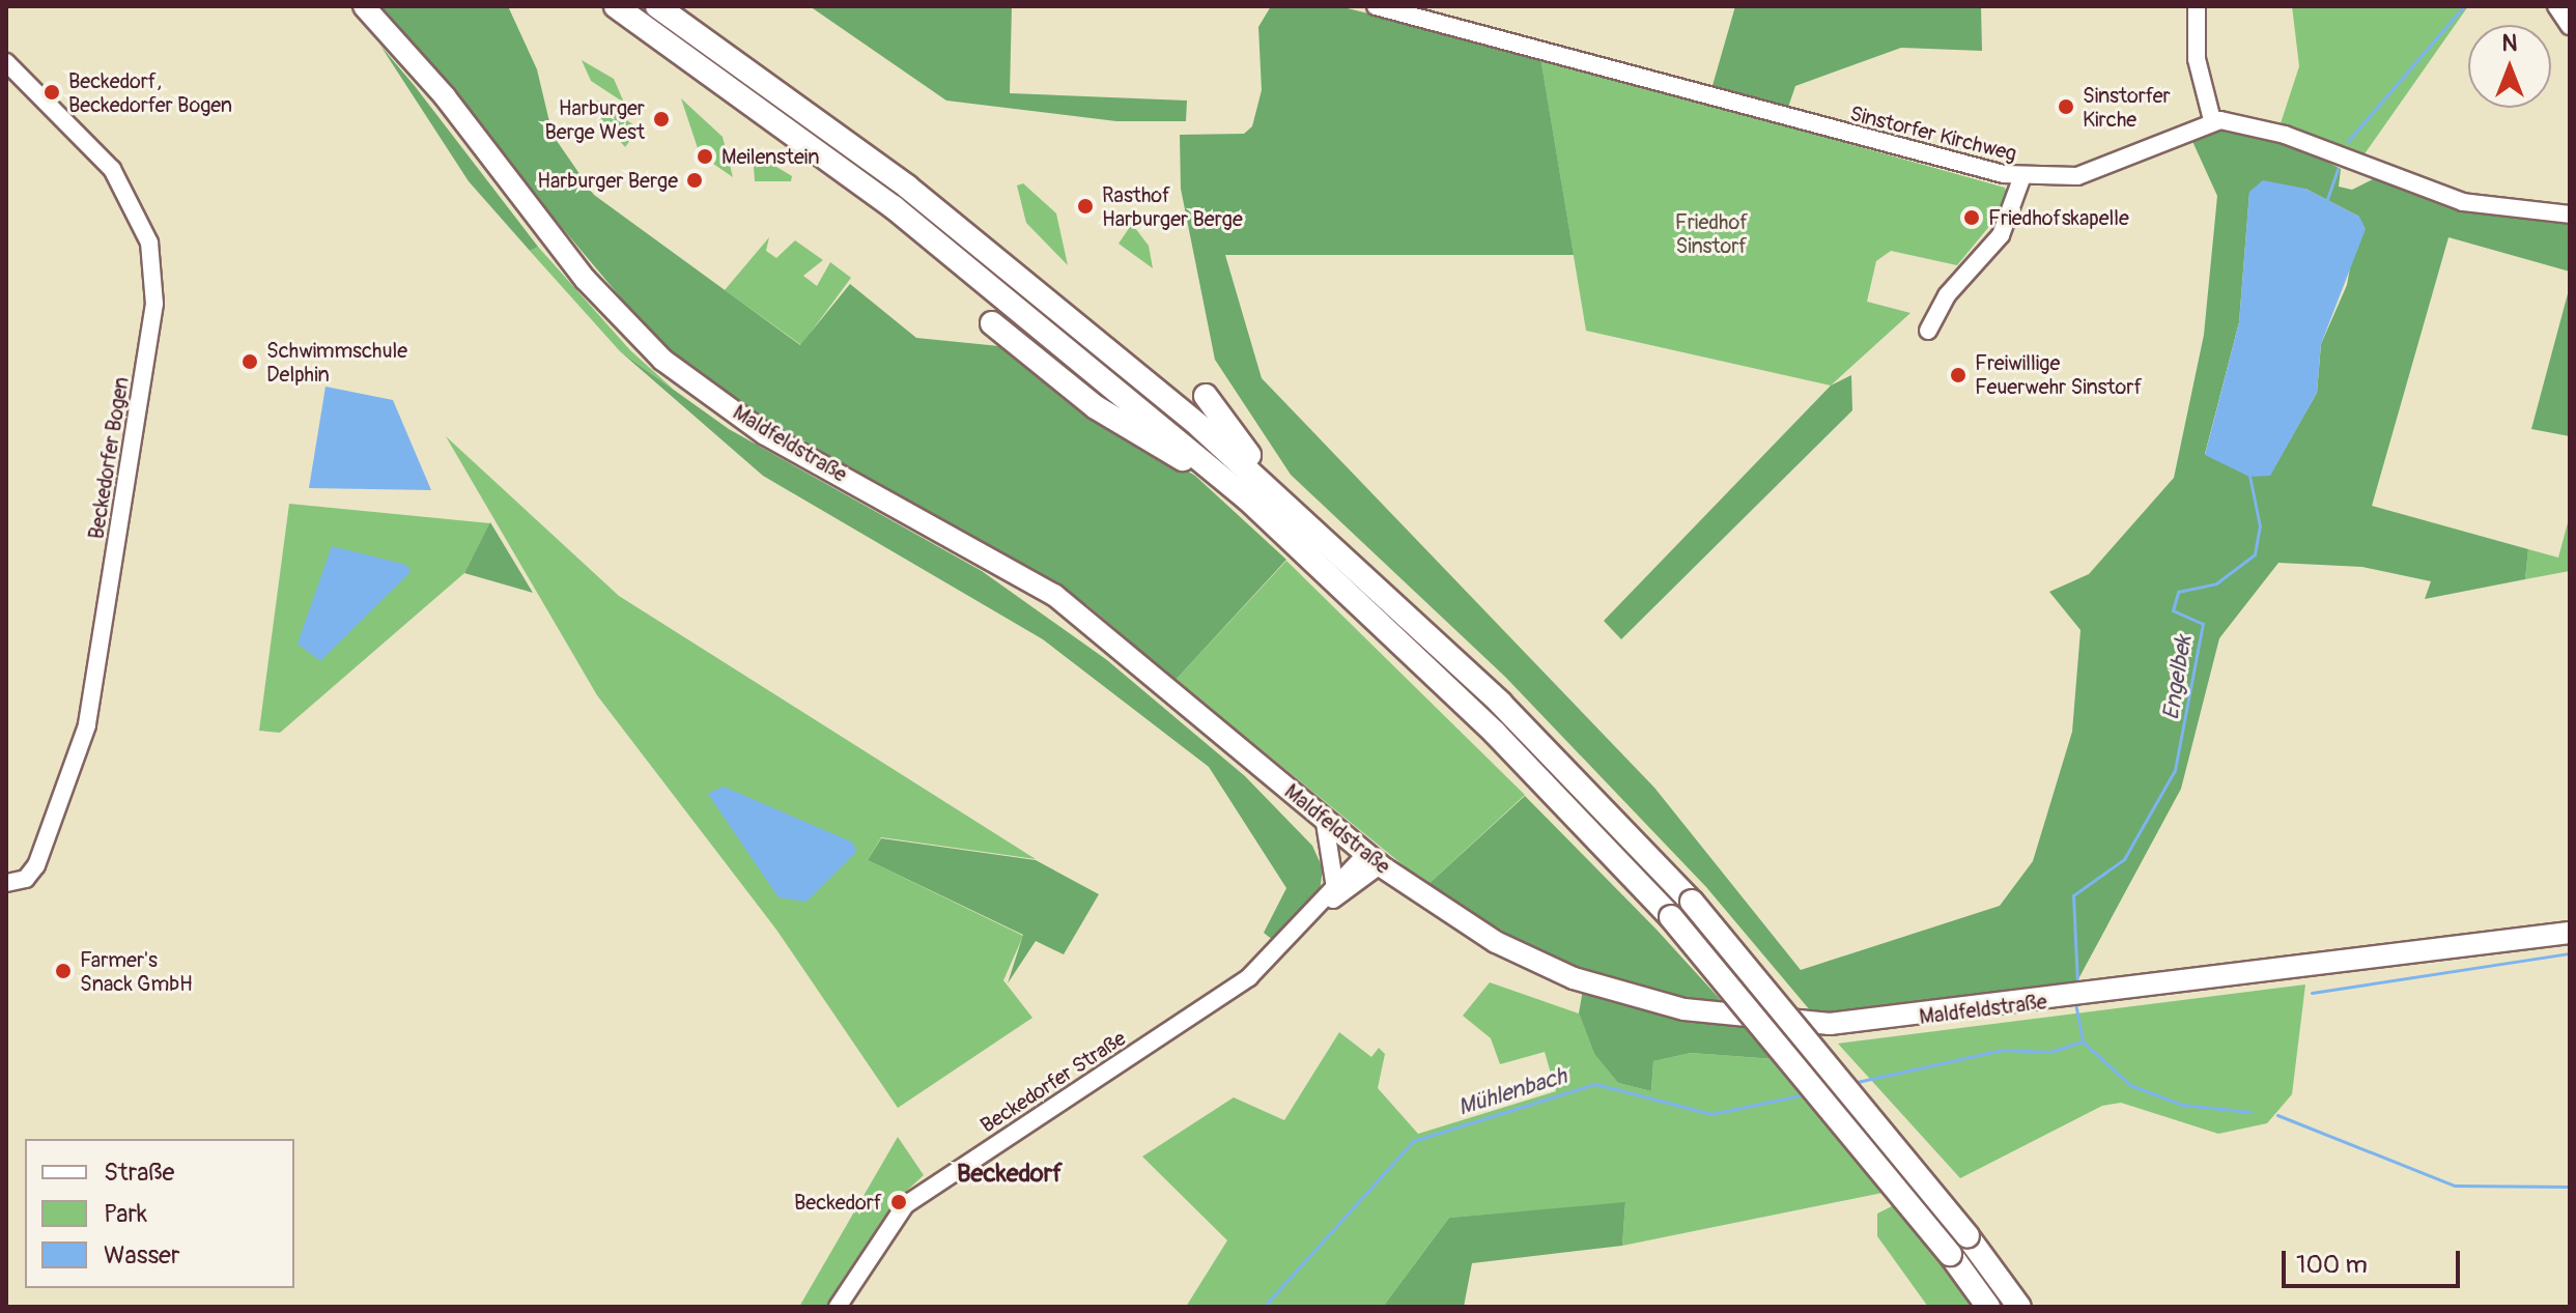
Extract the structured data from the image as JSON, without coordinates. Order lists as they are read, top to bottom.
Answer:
{
  "streets": {
    "main road": ["Maldfeldstraße"],
    "street": ["Sinstorfer Kirchweg", "Beckedorfer Bogen", "Beckedorfer Straße"]
  },
  "crossings": [
    ["Maldfeldstraße", "Beckedorfer Straße"]
  ],
  "districts": ["Beckedorf"],
  "water": ["Engelbek", "Mühlenbach"],
  "parks": ["Friedhof Sinstorf"],
  "places": [
    "Beckedorf, Beckedorfer Bogen",
    "Sinstorfer Kirche",
    "Harburger Berge West",
    "Meilenstein",
    "Harburger Berge",
    "Rasthof Harburger Berge",
    "Friedhofskapelle",
    "Schwimmschule Delphin",
    "Freiwillige Feuerwehr Sinstorf",
    "Farmer's Snack GmbH",
    "Beckedorf"
  ],
  "legend": ["Straße", "Park", "Wasser"],
  "scale_bar": "100 m",
  "north": "top"
}
